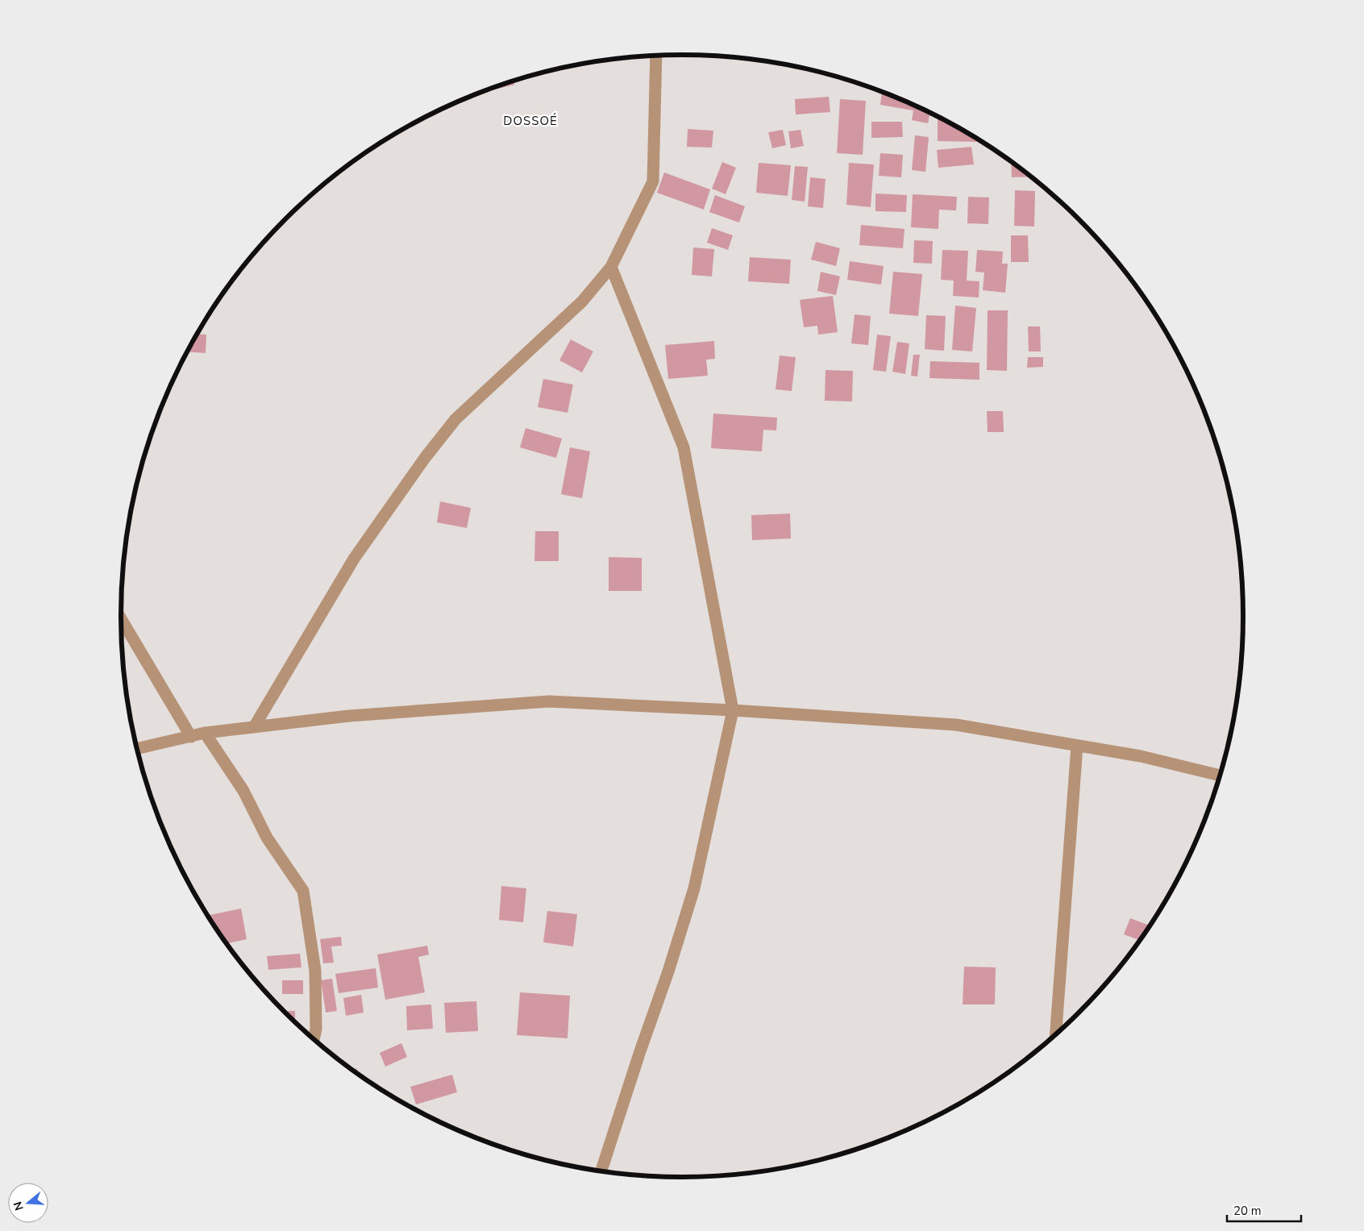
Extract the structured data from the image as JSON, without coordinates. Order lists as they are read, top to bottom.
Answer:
{
  "districts": ["DOSSOÉ"],
  "scale_bar": "20 m",
  "north": "left"
}
